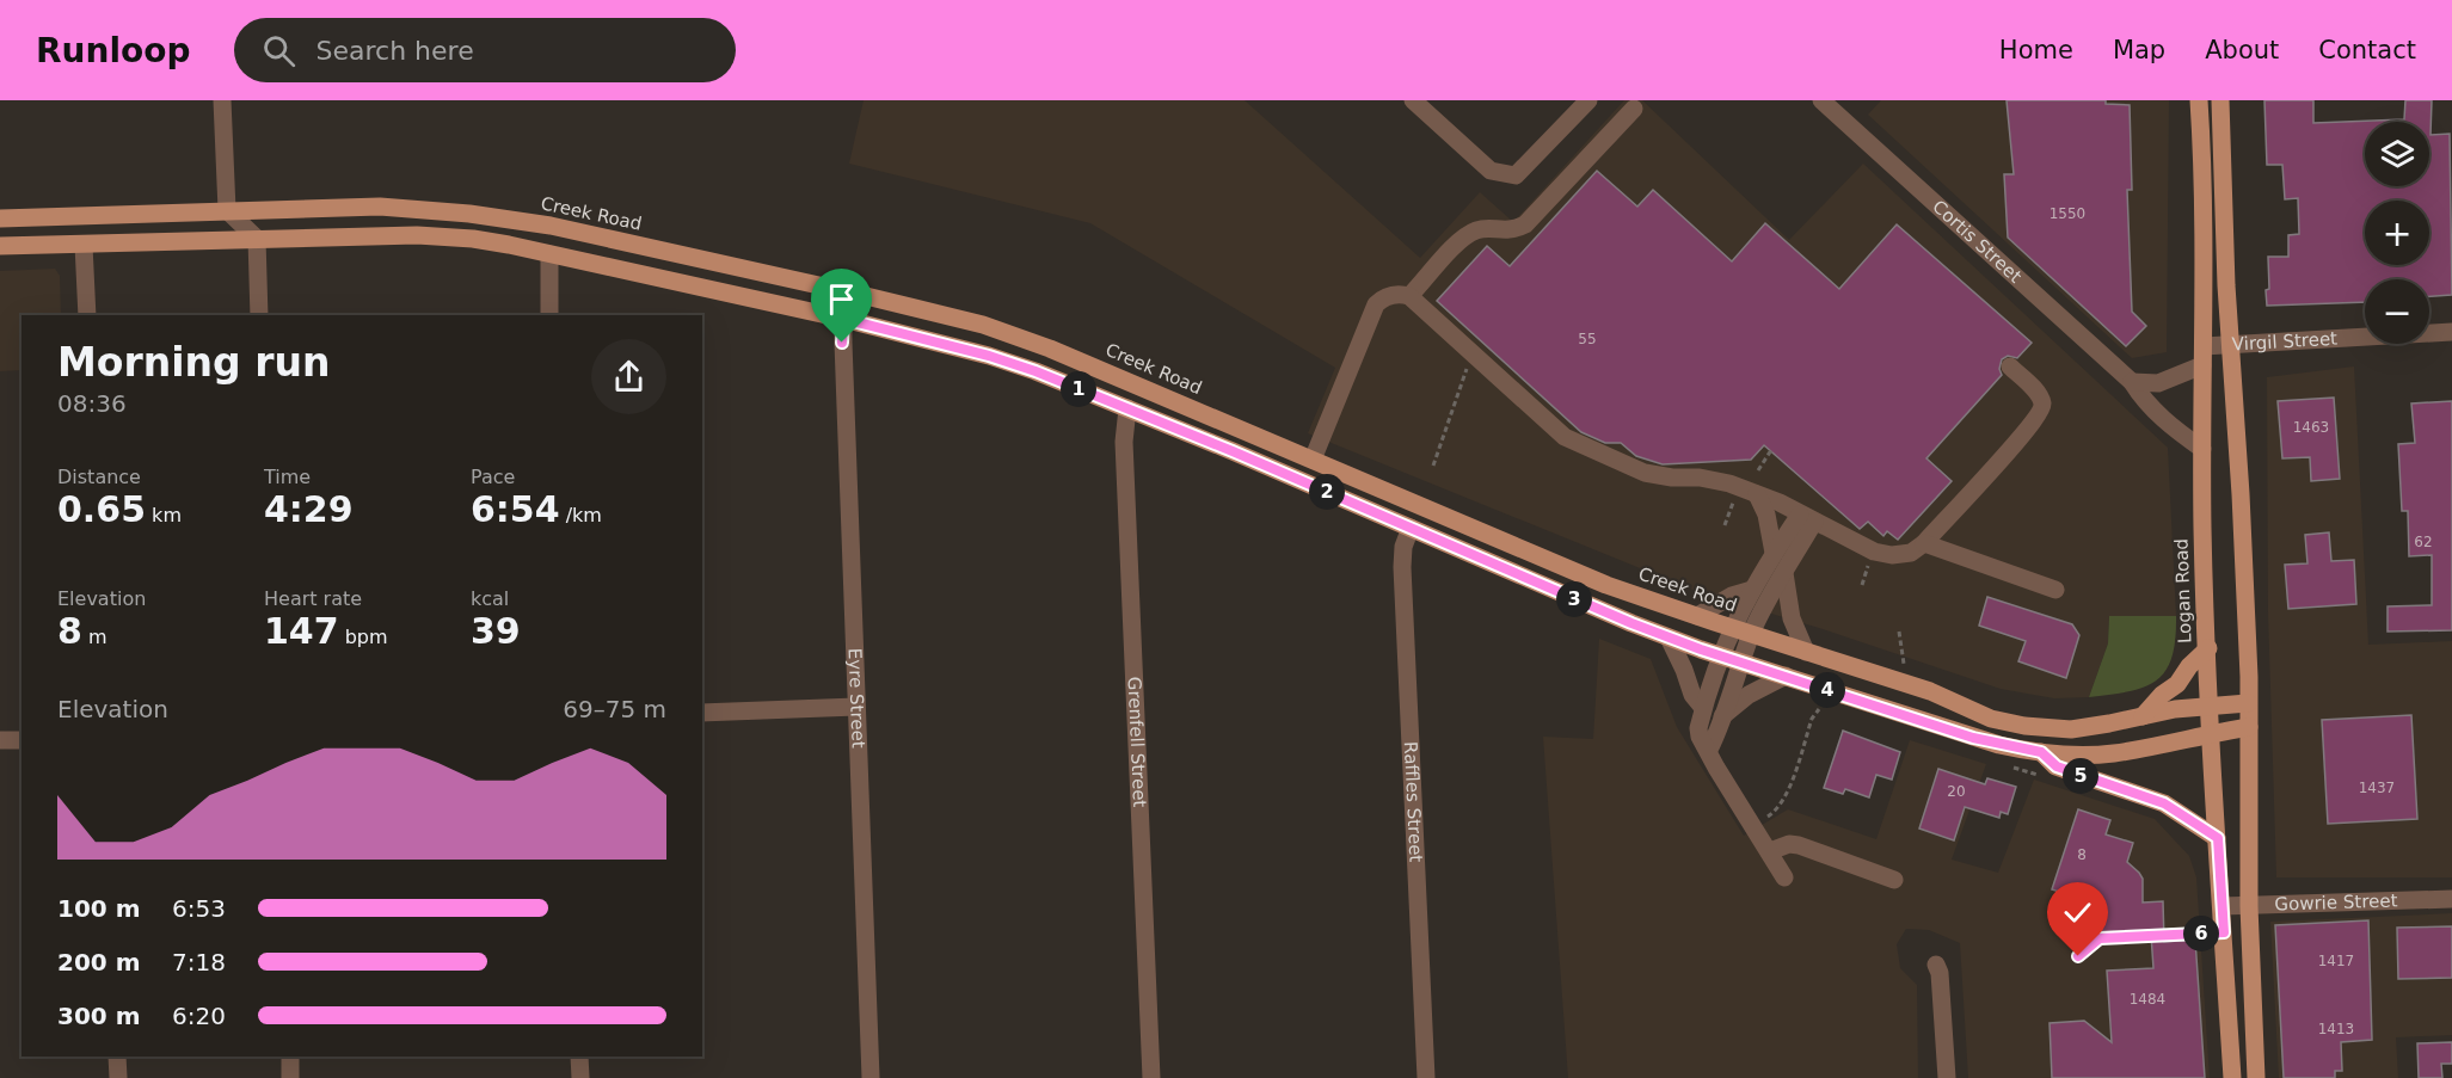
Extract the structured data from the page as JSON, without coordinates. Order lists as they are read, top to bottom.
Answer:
{
  "streets": {
    "main road": ["Creek Road", "Logan Road"],
    "street": [
      "Cortis Street",
      "Virgil Street",
      "Eyre Street",
      "Grenfell Street",
      "Raffles Street",
      "Gowrie Street"
    ]
  },
  "crossings": [
    ["Creek Road", "Logan Road"],
    ["Cortis Street", "Logan Road"],
    ["Virgil Street", "Logan Road"],
    ["Logan Road", "Gowrie Street"]
  ],
  "house_numbers": [
    "1550",
    "55",
    "1463",
    "62",
    "1437",
    "20",
    "8",
    "1417",
    "1484",
    "1413"
  ],
  "page": {
    "header": "Runloop",
    "search": "Search here",
    "nav": [
      "Home",
      "Map",
      "About",
      "Contact"
    ],
    "map_buttons": ["+", "−"],
    "heading": ["Morning run", "08:36"],
    "pins": [
      "1",
      "2",
      "3",
      "4",
      "5",
      "6"
    ],
    "stats": [
      ["Distance", "0.65 km"],
      ["Time", "4:29"],
      ["Pace", "6:54 /km"],
      ["Elevation", "8 m"],
      ["Heart rate", "147 bpm"],
      ["kcal", "39"]
    ],
    "chart": ["Elevation", "69–75 m"],
    "list": [
      {
        "name": "100 m",
        "note": "6:53"
      },
      {
        "name": "200 m",
        "note": "7:18"
      },
      {
        "name": "300 m",
        "note": "6:20"
      }
    ]
  }
}
